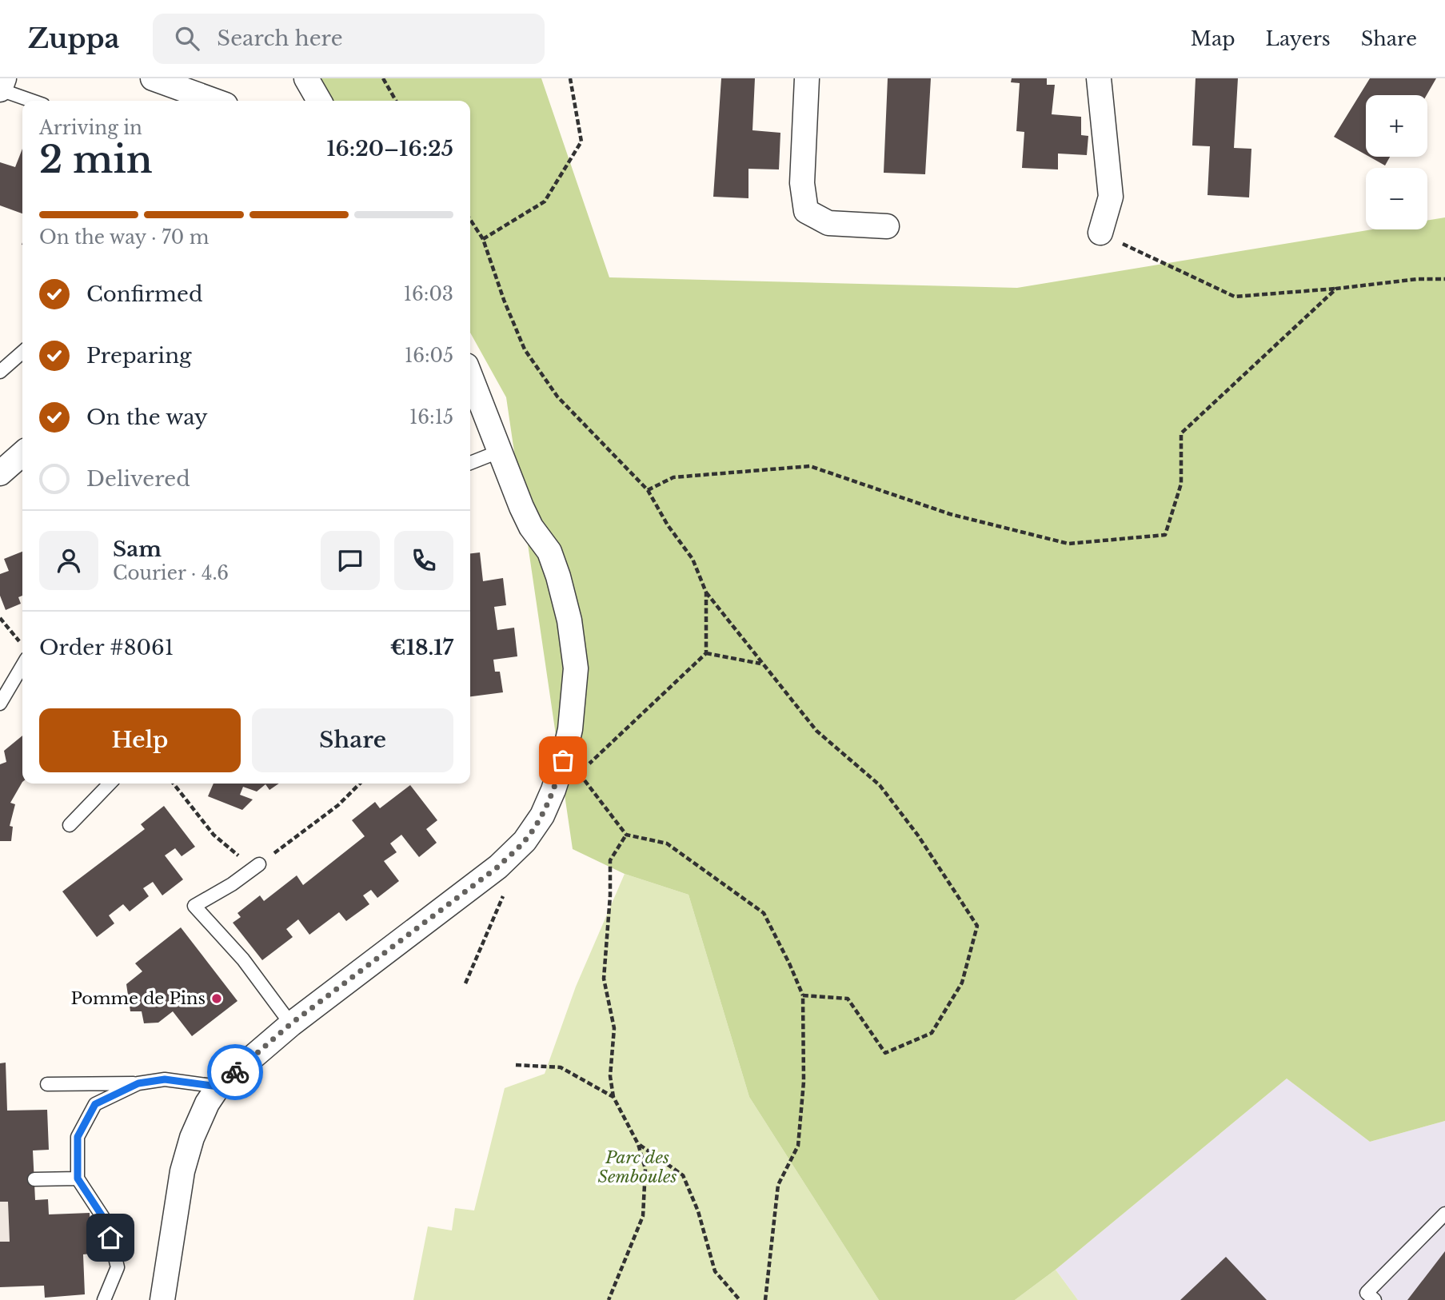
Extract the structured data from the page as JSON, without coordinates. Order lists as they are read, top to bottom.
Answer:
{
  "parks": ["Parc des Semboules"],
  "places": ["Pomme de Pins"],
  "page": {
    "header": "Zuppa",
    "search": "Search here",
    "nav": ["Map", "Layers", "Share"],
    "map_buttons": ["+", "−"],
    "heading": ["2 min", "Arriving in", "16:20–16:25"],
    "panel": [
      "Sam",
      "Courier · 4.6",
      "Order #8061",
      "€18.17"
    ],
    "bar": "On the way · 70 m",
    "list": [
      ["Confirmed", "16:03"],
      ["Preparing", "16:05"],
      ["On the way", "16:15"],
      "Delivered"
    ],
    "buttons": ["Help", "Share"]
  }
}
